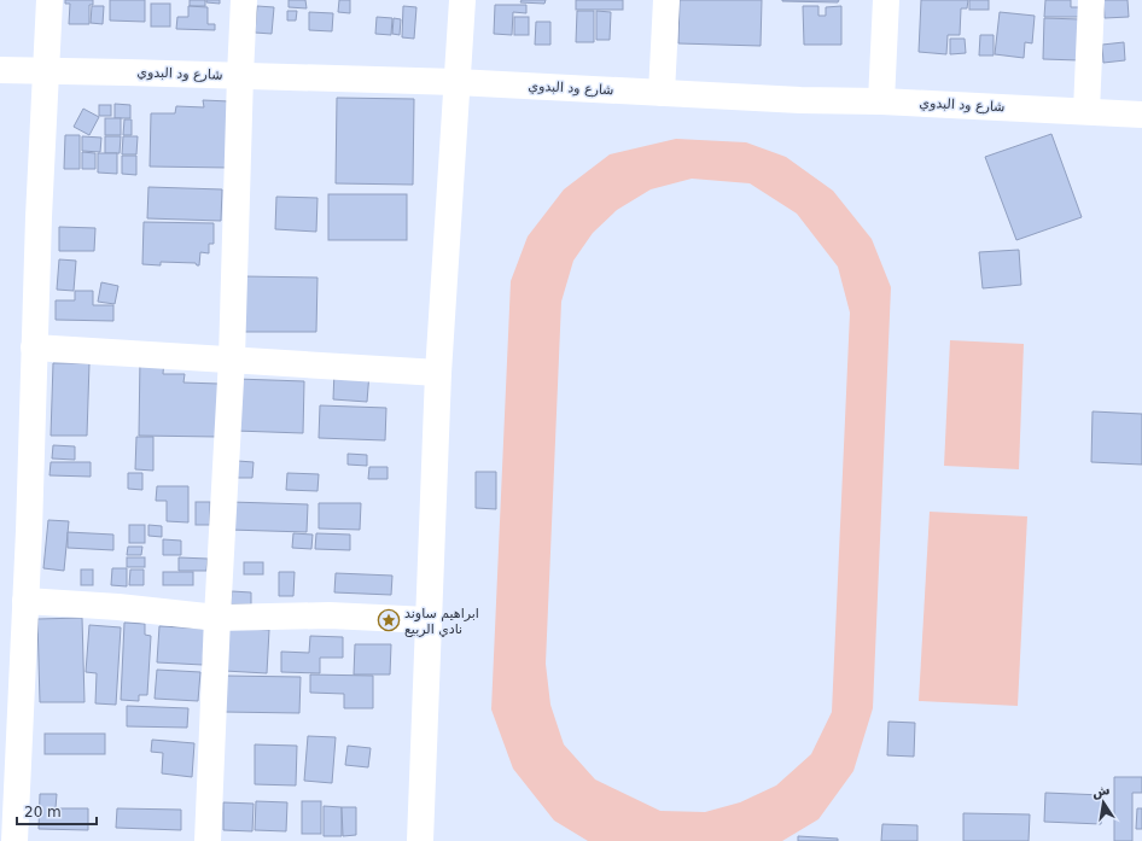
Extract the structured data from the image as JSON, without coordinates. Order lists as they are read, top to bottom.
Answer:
{
  "streets": {
    "street": ["شارع ود البدوي"]
  },
  "places": {
    "place": ["ابراهيم ساوند نادي الربيع"]
  },
  "scale_bar": "20 m",
  "north": "top"
}
